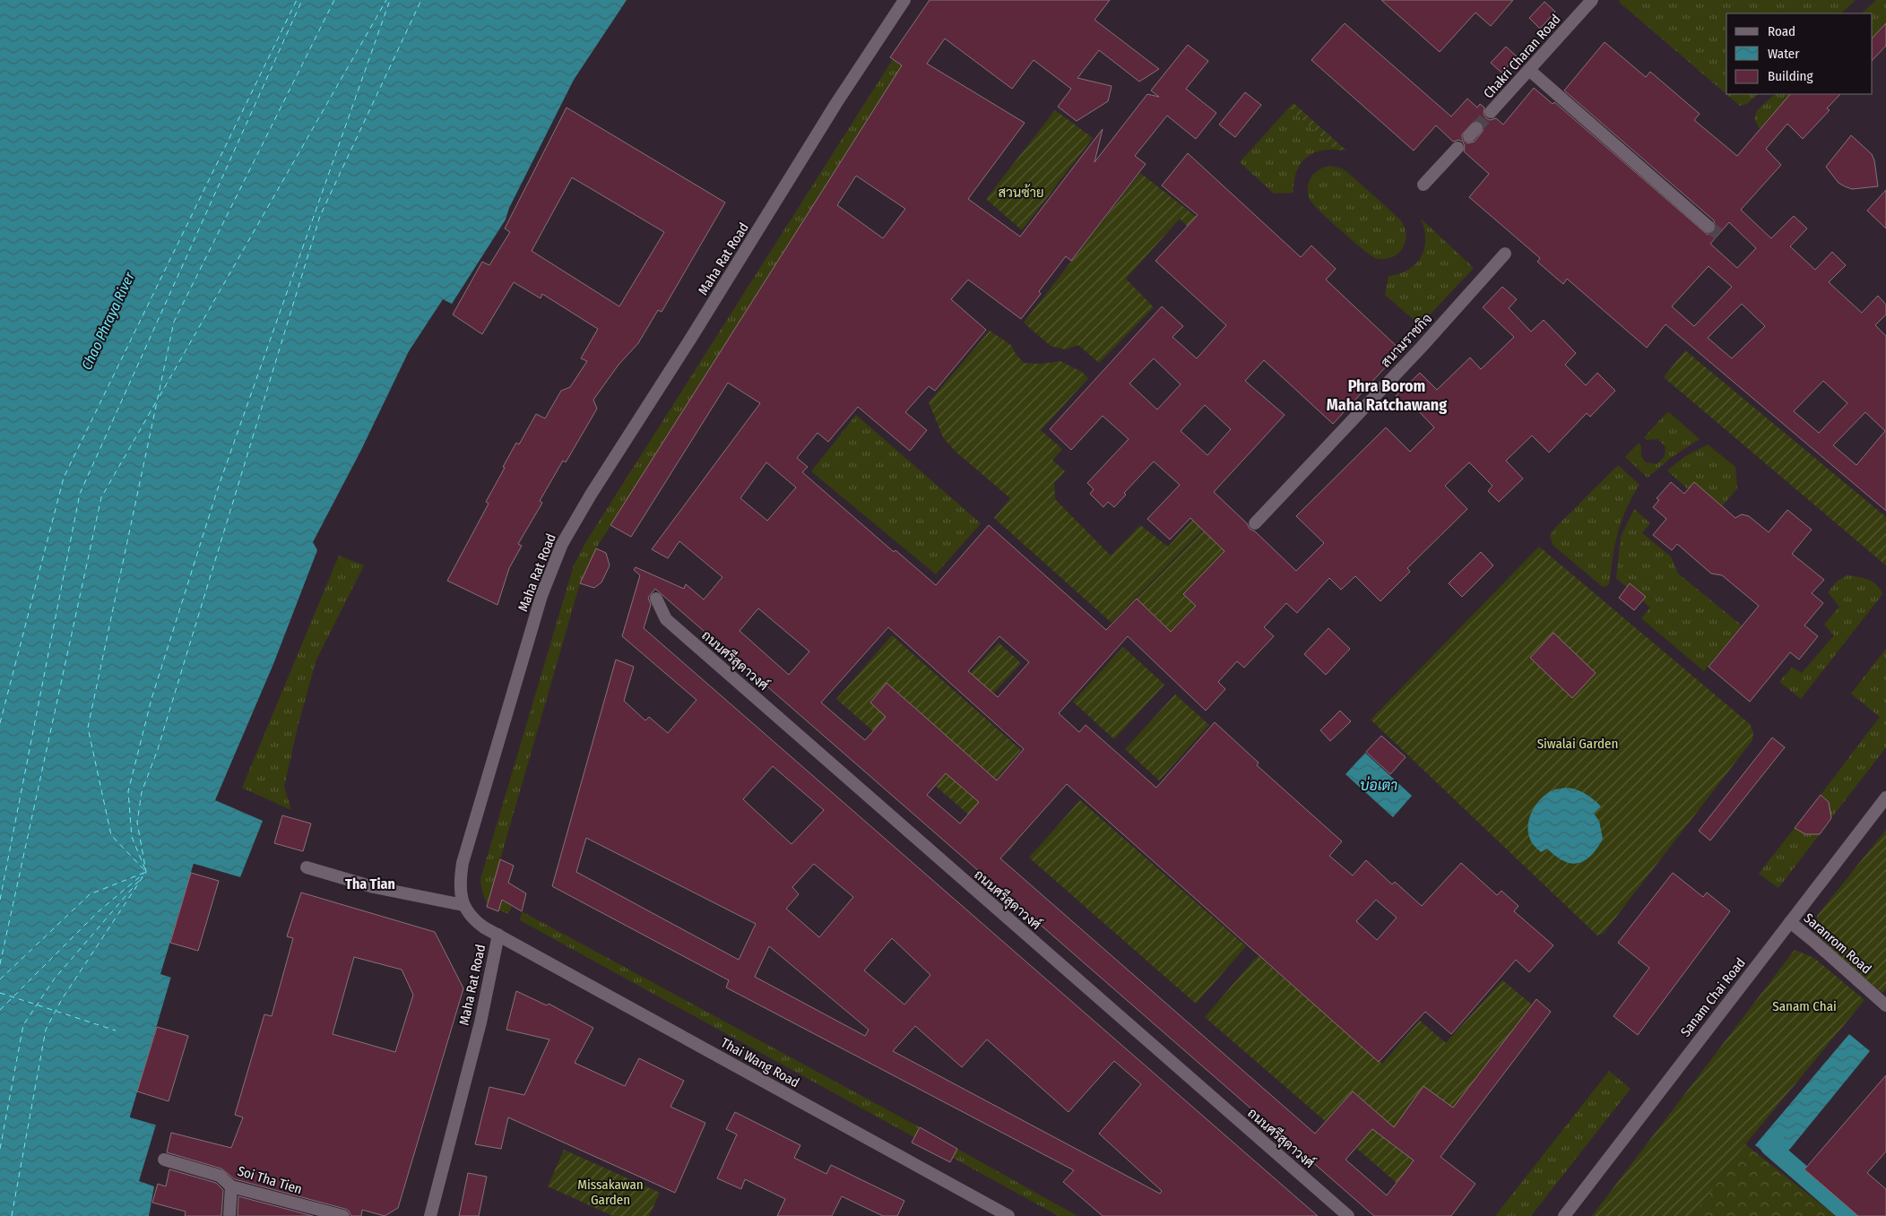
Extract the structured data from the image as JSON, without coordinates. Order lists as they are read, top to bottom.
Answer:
{
  "streets": {
    "street": [
      "Chakri Charan Road",
      "Maha Rat Road",
      "สนามราชกิจ",
      "ถนนศรีสุดาวงศ์",
      "Saranrom Road",
      "Sanam Chai Road",
      "Thai Wang Road",
      "Soi Tha Tien"
    ]
  },
  "crossings": [
    ["Maha Rat Road", "Thai Wang Road"],
    ["Saranrom Road", "Sanam Chai Road"]
  ],
  "districts": ["Phra Borom Maha Ratchawang", "Tha Tian"],
  "water": ["Chao Phraya River", "บ่อเตา"],
  "parks": [
    "สวนซ้าย",
    "Siwalai Garden",
    "Sanam Chai",
    "Missakawan Garden"
  ],
  "legend": ["Road", "Water", "Building"]
}
